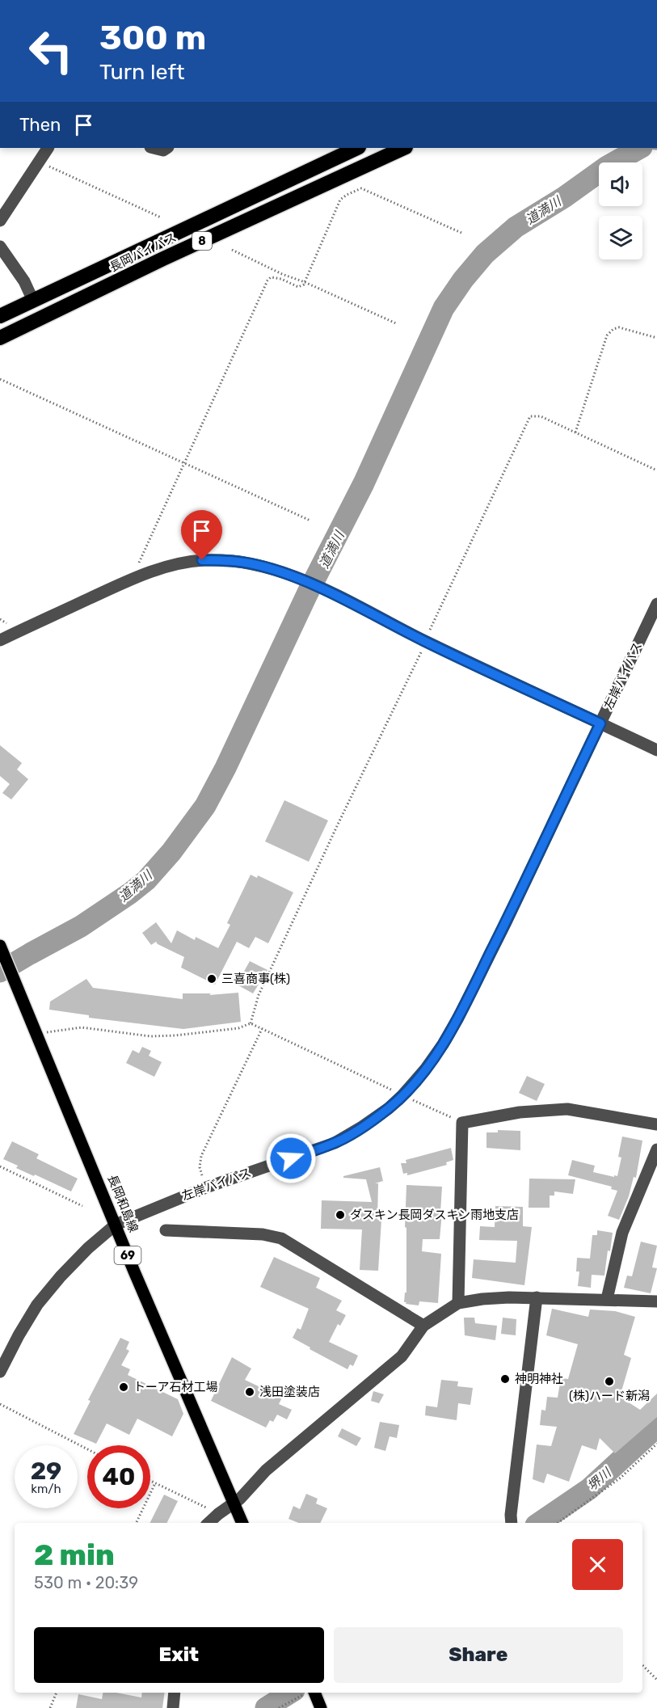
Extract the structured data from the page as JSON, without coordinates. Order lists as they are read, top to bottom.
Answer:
{
  "streets": {
    "highway": ["8", "長岡バイパス"],
    "main road": ["長岡和島線", "69"],
    "street": ["左岸バイパス"]
  },
  "crossings": [
    ["左岸バイパス", "長岡和島線"]
  ],
  "water": ["道満川", "堺川"],
  "places": [
    "三喜商事(株)",
    "ダスキン長岡ダスキン雨地支店",
    "神明神社",
    "(株)ハード新潟",
    "トーア石材工場",
    "浅田塗装店"
  ],
  "page": {
    "turn": ["300 m", "Turn left"],
    "then": "Then",
    "speed": "29 km/h",
    "limit": "40",
    "heading": ["2 min", "530 m · 20:39"],
    "buttons": ["Exit", "Share"]
  }
}
